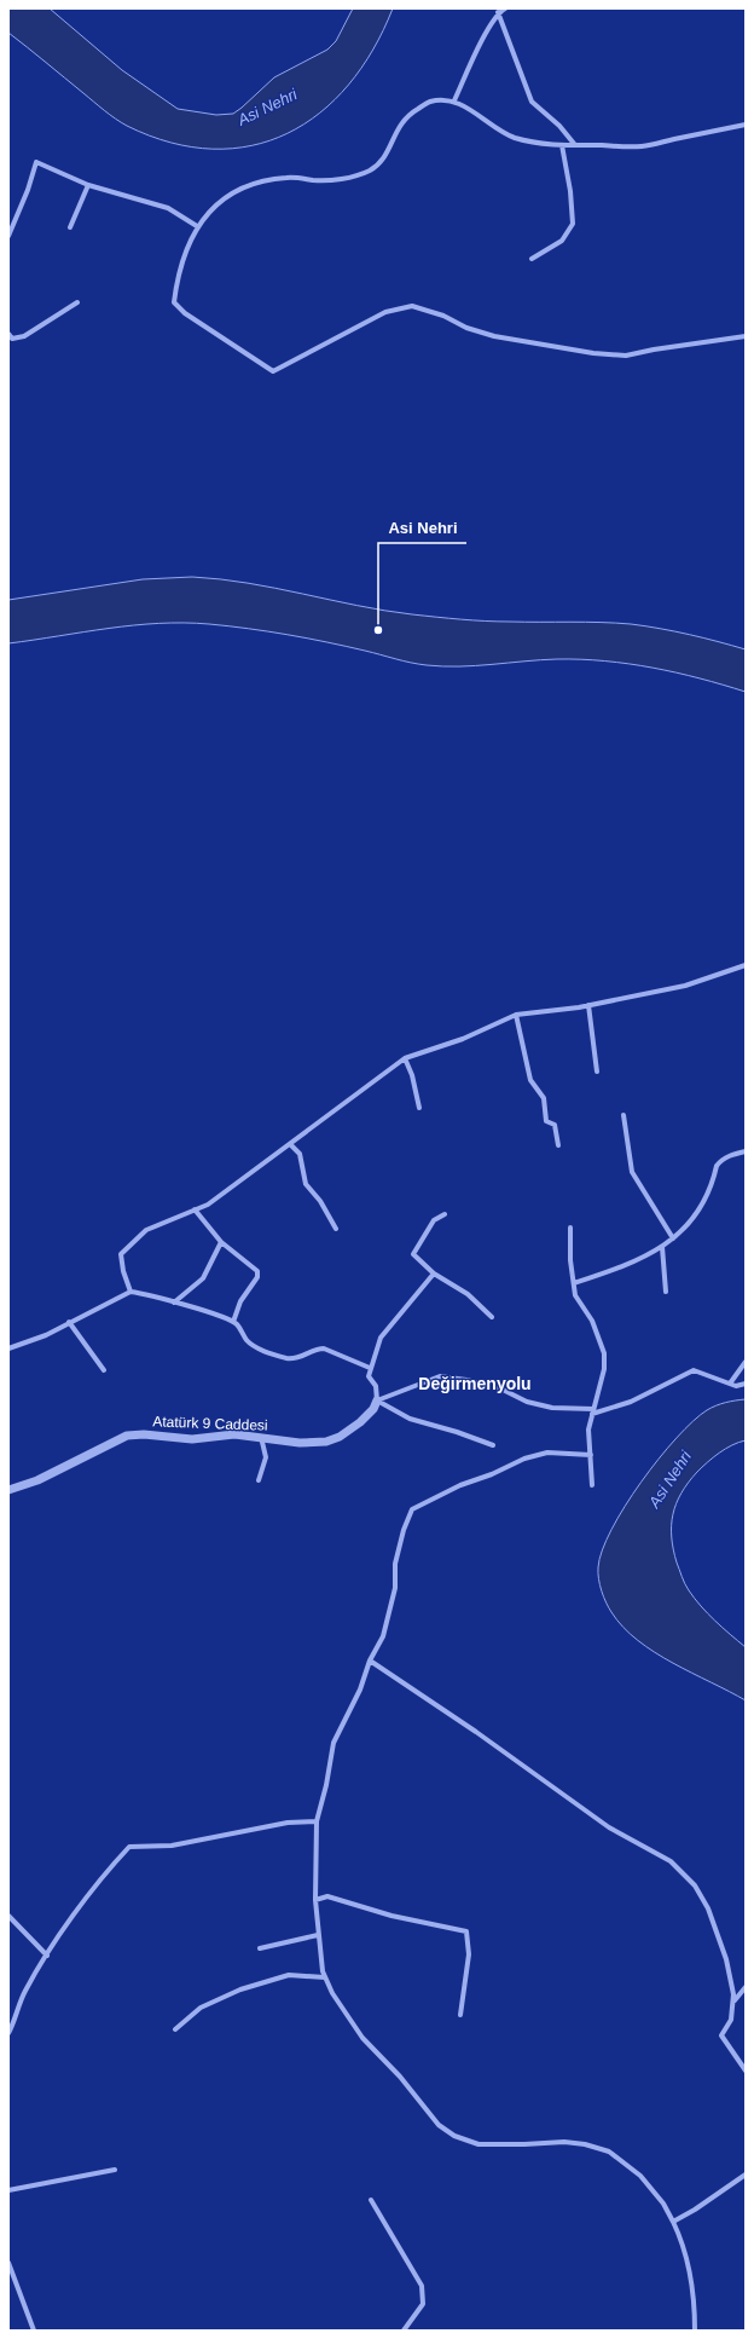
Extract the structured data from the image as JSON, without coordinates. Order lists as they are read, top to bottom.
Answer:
{
  "streets": {
    "street": ["Atatürk 9 Caddesi"]
  },
  "districts": ["Değirmenyolu"],
  "water": ["Asi Nehri"],
  "places": ["Asi Nehri"]
}
